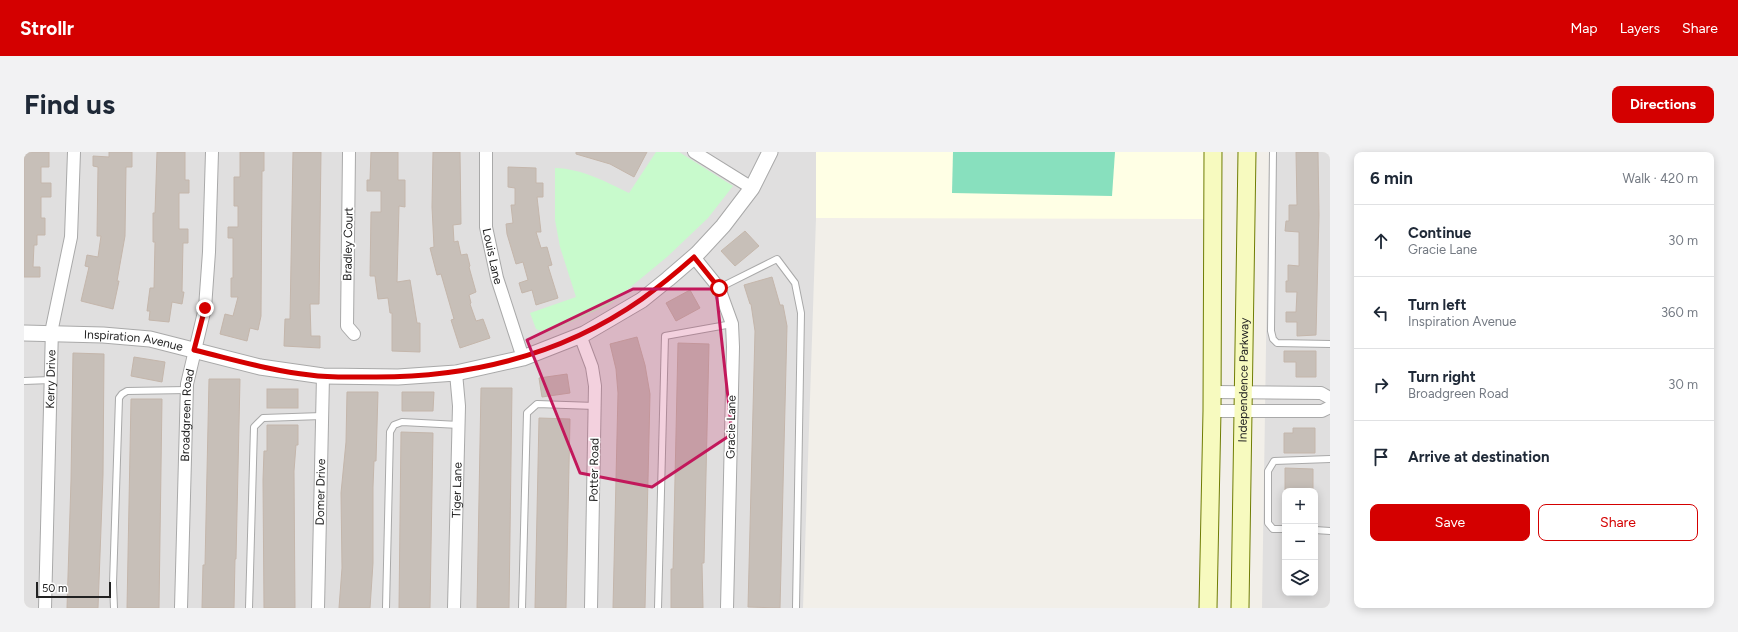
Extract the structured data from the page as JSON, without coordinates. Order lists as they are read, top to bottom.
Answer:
{
  "streets": {
    "main road": ["Independence Parkway"],
    "street": [
      "Bradley Court",
      "Louis Lane",
      "Inspiration Avenue",
      "Kerry Drive",
      "Broadgreen Road",
      "Gracie Lane",
      "Potter Road",
      "Tiger Lane",
      "Domer Drive"
    ]
  },
  "crossings": [
    ["Louis Lane", "Inspiration Avenue"],
    ["Inspiration Avenue", "Kerry Drive"],
    ["Inspiration Avenue", "Broadgreen Road"],
    ["Inspiration Avenue", "Gracie Lane"],
    ["Inspiration Avenue", "Potter Road"],
    ["Inspiration Avenue", "Tiger Lane"],
    ["Inspiration Avenue", "Domer Drive"]
  ],
  "scale_bar": "50 m",
  "page": {
    "header": "Strollr",
    "nav": ["Map", "Layers", "Share"],
    "buttons": [
      "Directions",
      ["Save", "Share"]
    ],
    "title": "Find us",
    "heading": ["6 min", "Walk · 420 m"],
    "list": [
      ["Continue", "Gracie Lane", "30 m"],
      ["Turn left", "Inspiration Avenue", "360 m"],
      ["Turn right", "Broadgreen Road", "30 m"],
      "Arrive at destination"
    ],
    "map_buttons": ["+", "−"],
    "scale": "50 m"
  }
}
